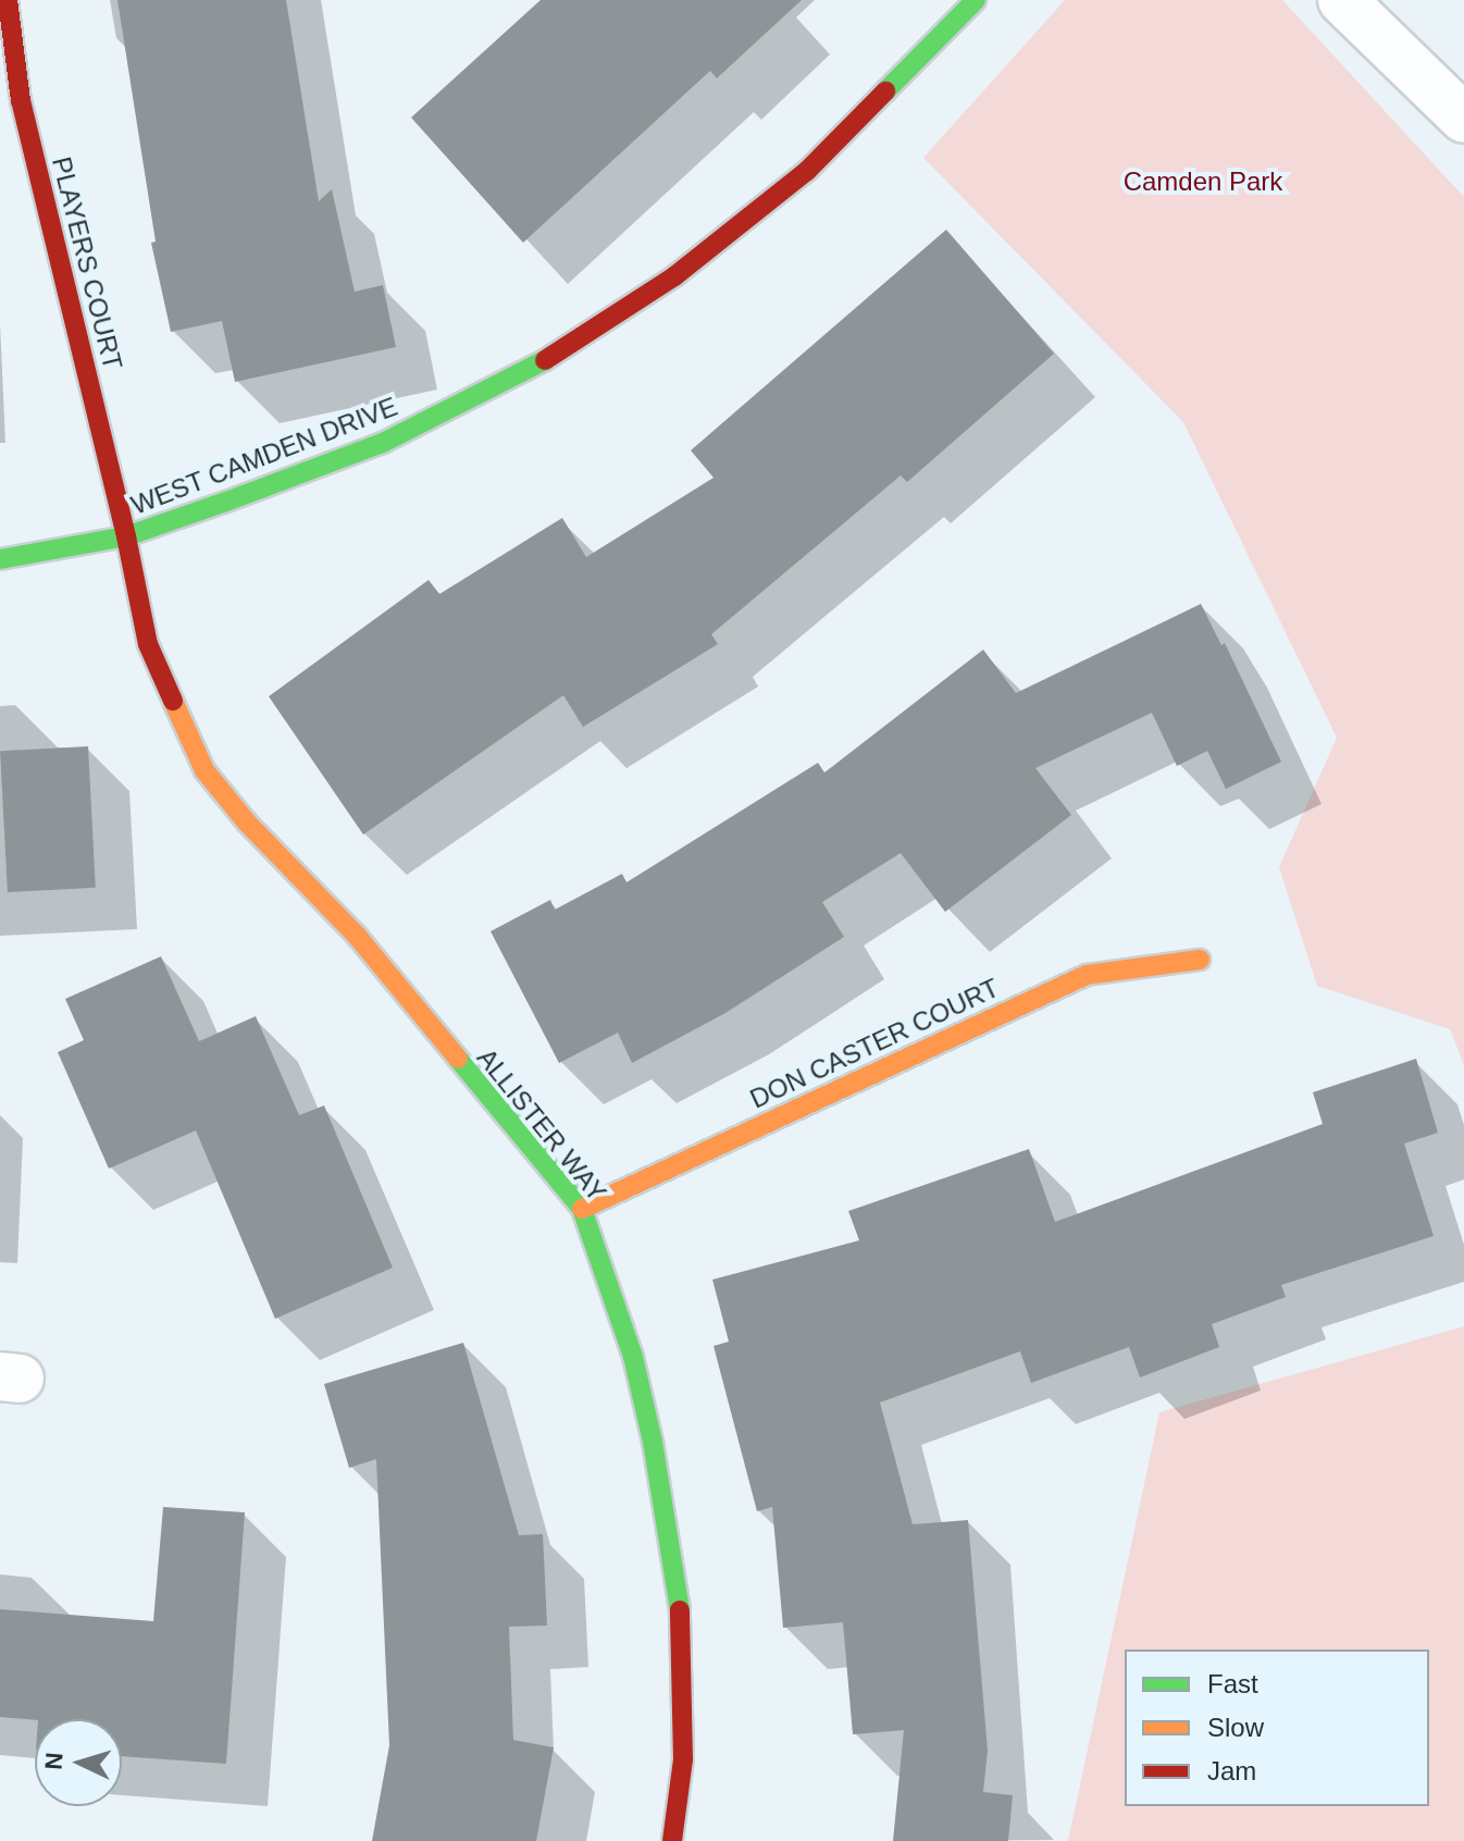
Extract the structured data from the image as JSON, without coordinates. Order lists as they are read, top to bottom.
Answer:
{
  "streets": {
    "street": [
      "PLAYERS COURT",
      "WEST CAMDEN DRIVE",
      "DON CASTER COURT",
      "ALLISTER WAY"
    ]
  },
  "crossings": [
    ["PLAYERS COURT", "WEST CAMDEN DRIVE"],
    ["PLAYERS COURT", "ALLISTER WAY"],
    ["WEST CAMDEN DRIVE", "ALLISTER WAY"],
    ["DON CASTER COURT", "ALLISTER WAY"]
  ],
  "parks": ["Camden Park"],
  "legend": ["Fast", "Slow", "Jam"],
  "north": "left"
}
